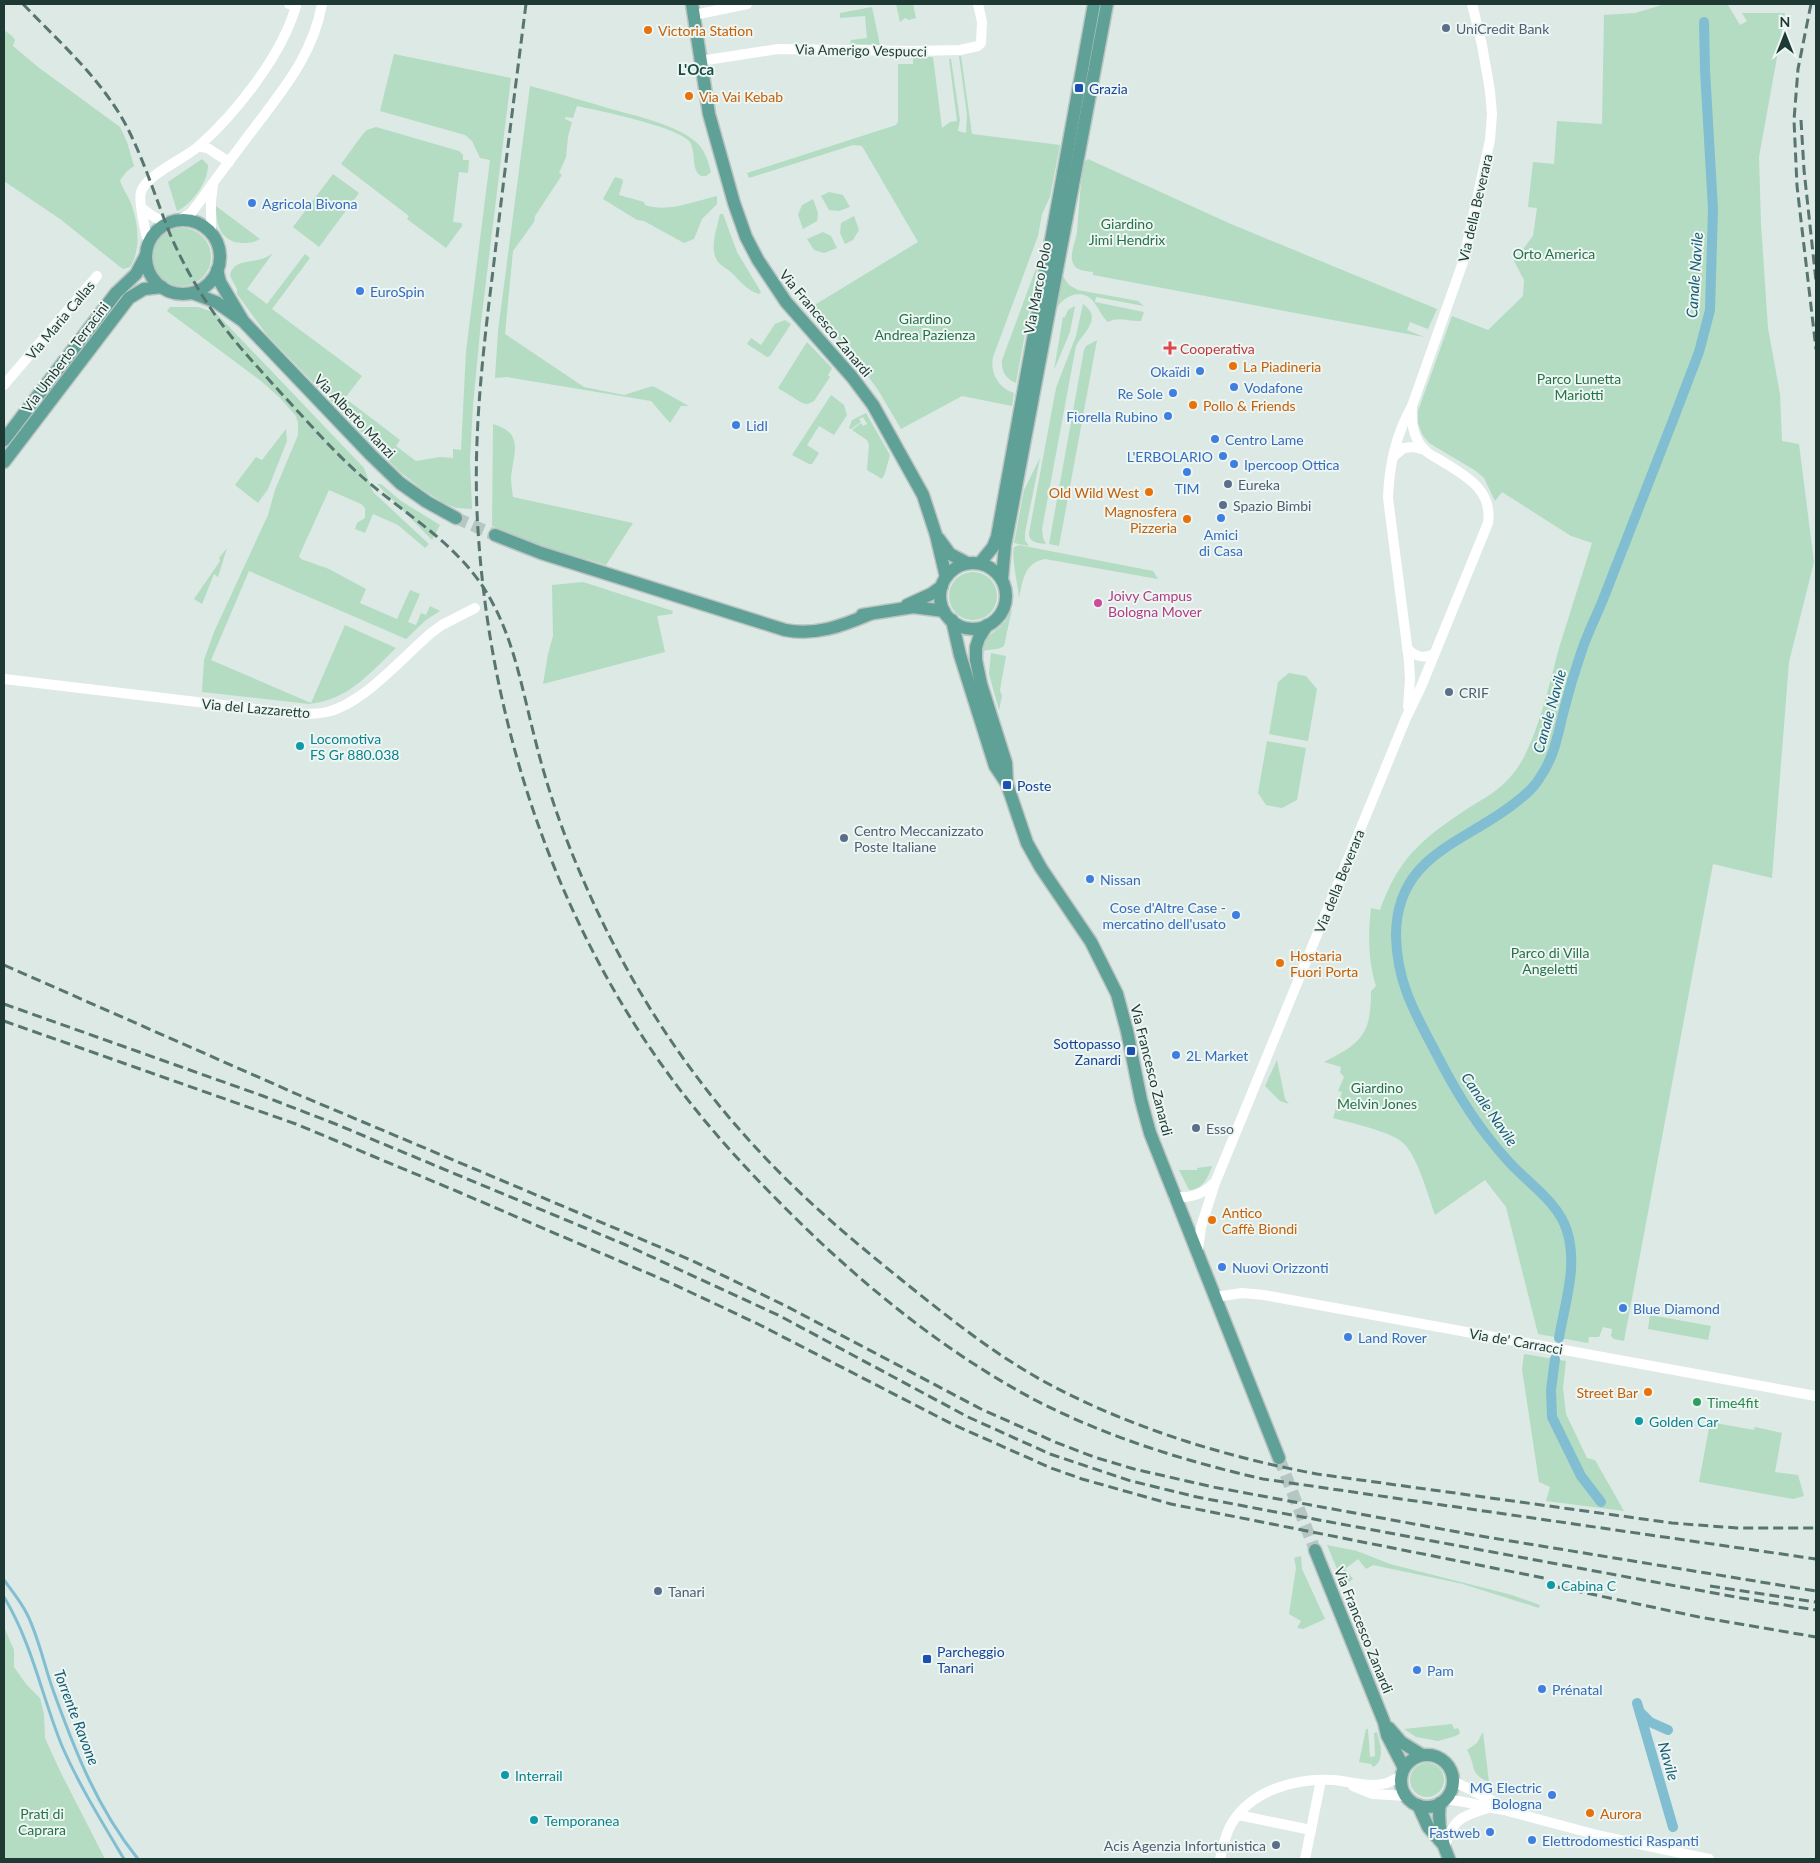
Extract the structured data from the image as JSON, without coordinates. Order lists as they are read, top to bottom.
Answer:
{
  "streets": {
    "main road": [
      "Via Marco Polo",
      "Via Francesco Zanardi",
      "Via Umberto Terracini",
      "Via Alberto Manzi"
    ],
    "street": [
      "Via Amerigo Vespucci",
      "Via della Beverara",
      "Via Maria Callas",
      "Via del Lazzaretto",
      "Via de' Carracci"
    ]
  },
  "crossings": [
    ["Via Amerigo Vespucci", "Via Francesco Zanardi"],
    ["Via della Beverara", "Via Francesco Zanardi"],
    ["Via Marco Polo", "Via Francesco Zanardi"],
    ["Via Francesco Zanardi", "Via de' Carracci"],
    ["Via Umberto Terracini", "Via Alberto Manzi"]
  ],
  "districts": ["L'Oca"],
  "water": ["Canale Navile", "Torrente Ravone", "Navile"],
  "parks": [
    "Giardino Jimi Hendrix",
    "Orto America",
    "Giardino Andrea Pazienza",
    "Parco Lunetta Mariotti",
    "Parco di Villa Angeletti",
    "Giardino Melvin Jones",
    "Prati di Caprara"
  ],
  "places": {
    "other": [
      "UniCredit Bank",
      "Victoria Station",
      "Via Vai Kebab",
      "Agricola Bivona",
      "EuroSpin",
      "La Piadineria",
      "Okaïdi",
      "Vodafone",
      "Re Sole",
      "Pollo & Friends",
      "Fiorella Rubino",
      "Lidl",
      "Centro Lame",
      "L'ERBOLARIO",
      "Ipercoop Ottica",
      "TIM",
      "Eureka",
      "Old Wild West",
      "Spazio Bimbi",
      "Amici di Casa",
      "Magnosfera Pizzeria",
      "Joivy Campus Bologna Mover",
      "CRIF",
      "Locomotiva FS Gr 880.038",
      "Centro Meccanizzato Poste Italiane",
      "Nissan",
      "Cose d'Altre Case - mercatino dell'usato",
      "Hostaria Fuori Porta",
      "2L Market",
      "Esso",
      "Antico Caffè Biondi",
      "Nuovi Orizzonti",
      "Blue Diamond",
      "Land Rover",
      "Street Bar",
      "Time4fit",
      "Golden Car",
      "Cabina C",
      "Tanari",
      "Pam",
      "Prénatal",
      "Interrail",
      "MG Electric Bologna",
      "Aurora",
      "Temporanea",
      "Fastweb",
      "Elettrodomestici Raspanti",
      "Acis Agenzia Infortunistica"
    ],
    "transit": [
      "Grazia",
      "Poste",
      "Sottopasso Zanardi",
      "Parcheggio Tanari"
    ],
    "health": ["Cooperativa"]
  },
  "north": "top"
}
